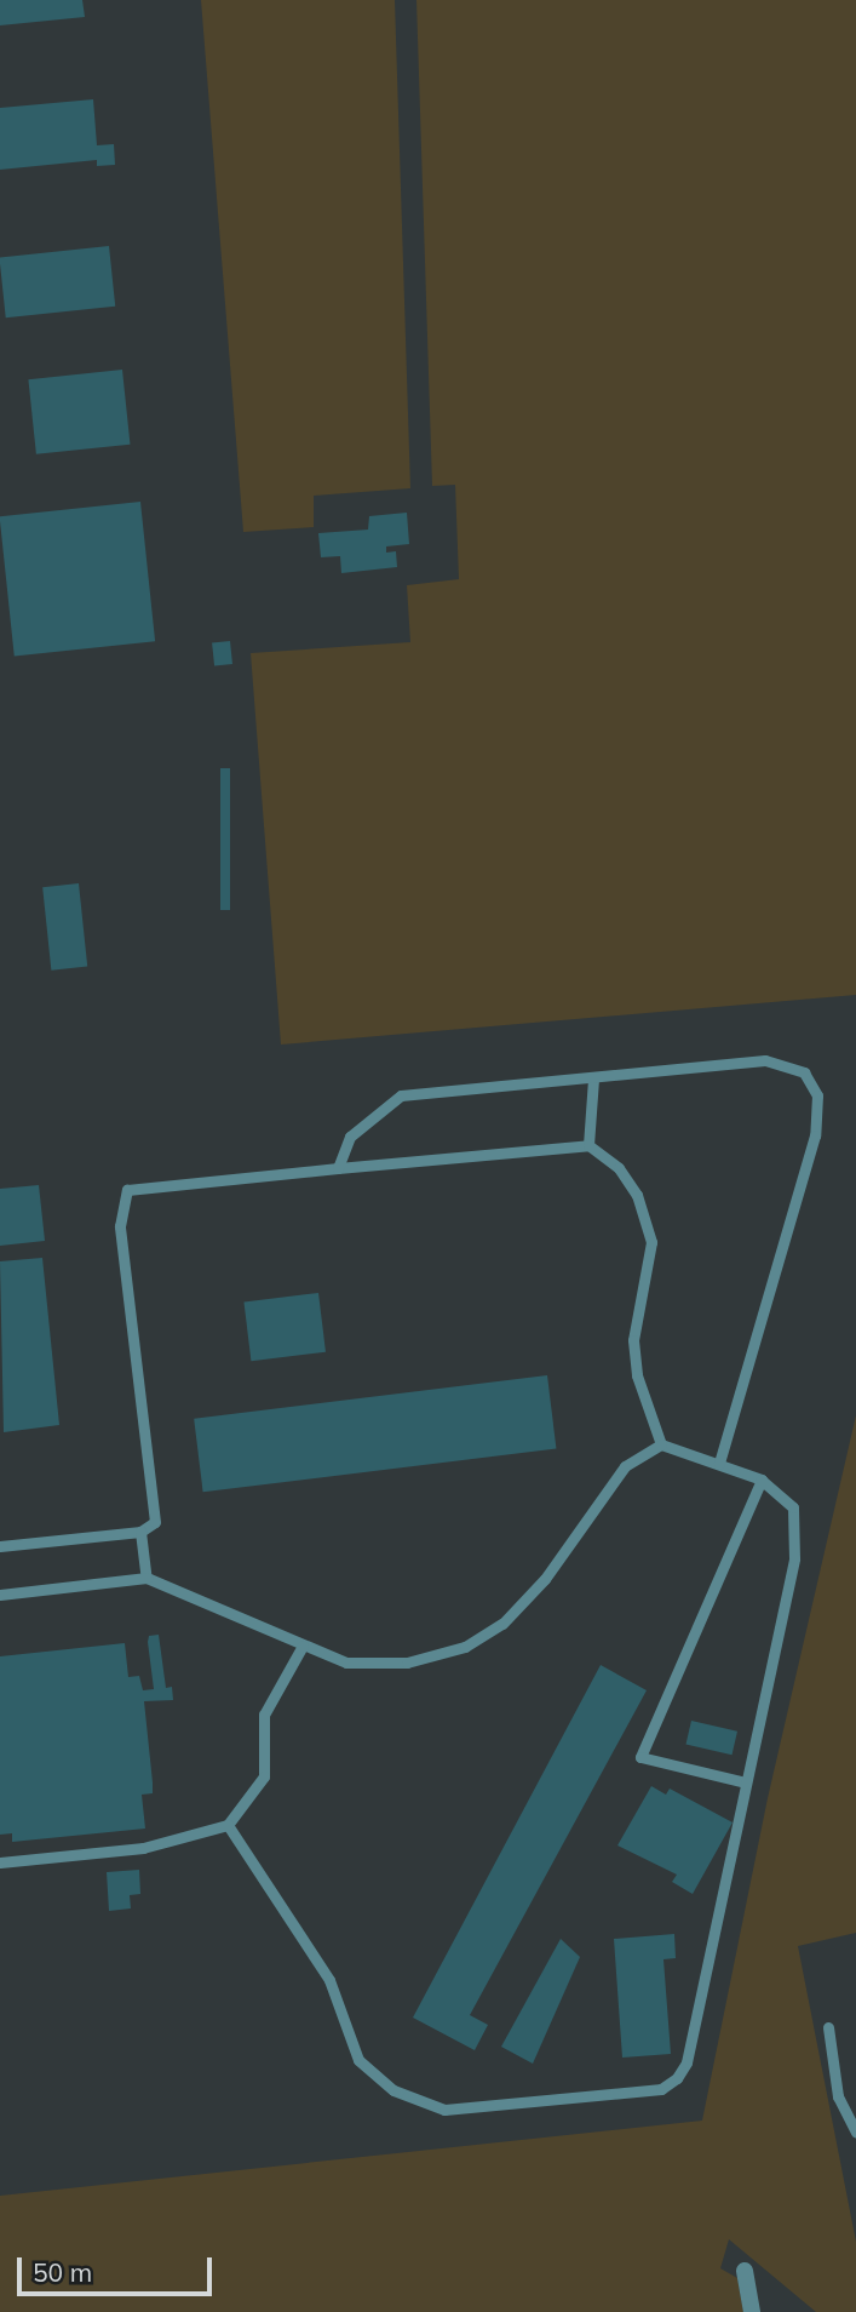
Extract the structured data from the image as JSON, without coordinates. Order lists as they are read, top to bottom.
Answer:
{
  "scale_bar": "50 m"
}
